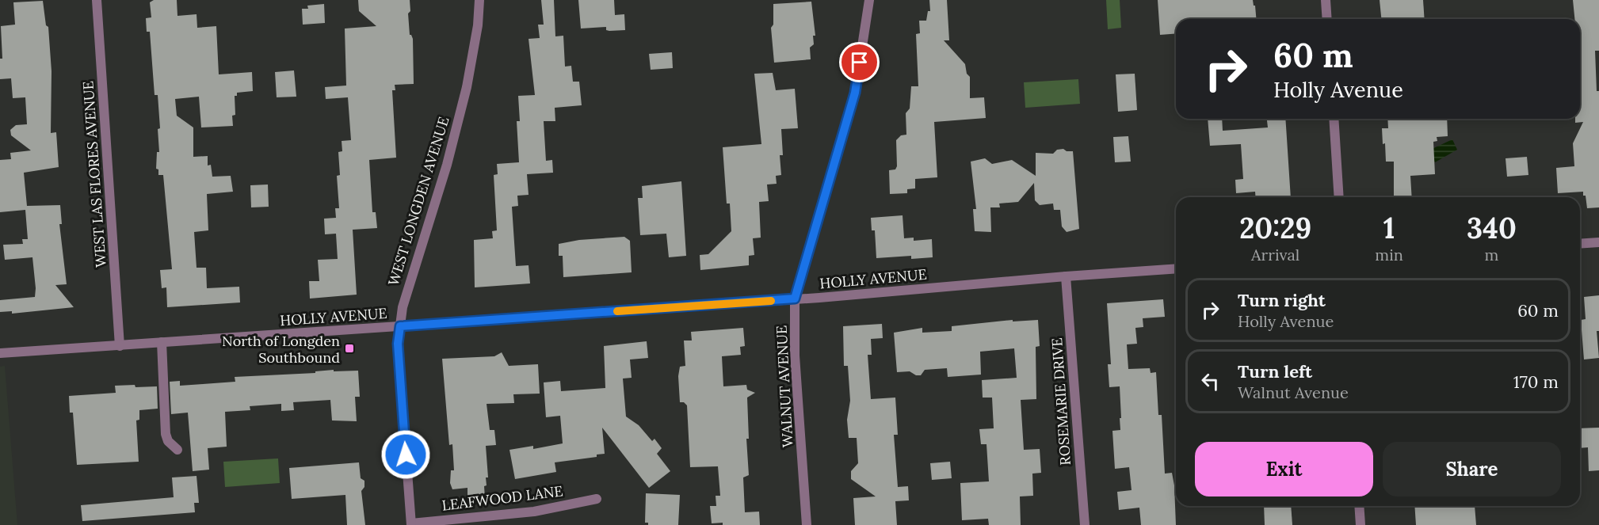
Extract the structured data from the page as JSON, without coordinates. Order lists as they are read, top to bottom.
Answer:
{
  "streets": {
    "street": [
      "WEST LAS FLORES AVENUE",
      "WEST LONGDEN AVENUE",
      "HOLLY AVENUE",
      "WALNUT AVENUE",
      "ROSEMARIE DRIVE",
      "LEAFWOOD LANE"
    ]
  },
  "crossings": [
    ["WEST LAS FLORES AVENUE", "HOLLY AVENUE"],
    ["WEST LONGDEN AVENUE", "HOLLY AVENUE"],
    ["WEST LONGDEN AVENUE", "LEAFWOOD LANE"],
    ["HOLLY AVENUE", "WALNUT AVENUE"],
    ["HOLLY AVENUE", "ROSEMARIE DRIVE"]
  ],
  "places": {
    "transit": ["North of Longden Southbound"]
  },
  "page": {
    "turn": ["60 m", "Holly Avenue"],
    "eta": [
      "20:29",
      "Arrival",
      "1",
      "min",
      "340",
      "m"
    ],
    "list": [
      {
        "name": "Turn right",
        "note": "Holly Avenue",
        "value": "60 m"
      },
      {
        "name": "Turn left",
        "note": "Walnut Avenue",
        "value": "170 m"
      }
    ],
    "buttons": ["Exit", "Share"]
  }
}
